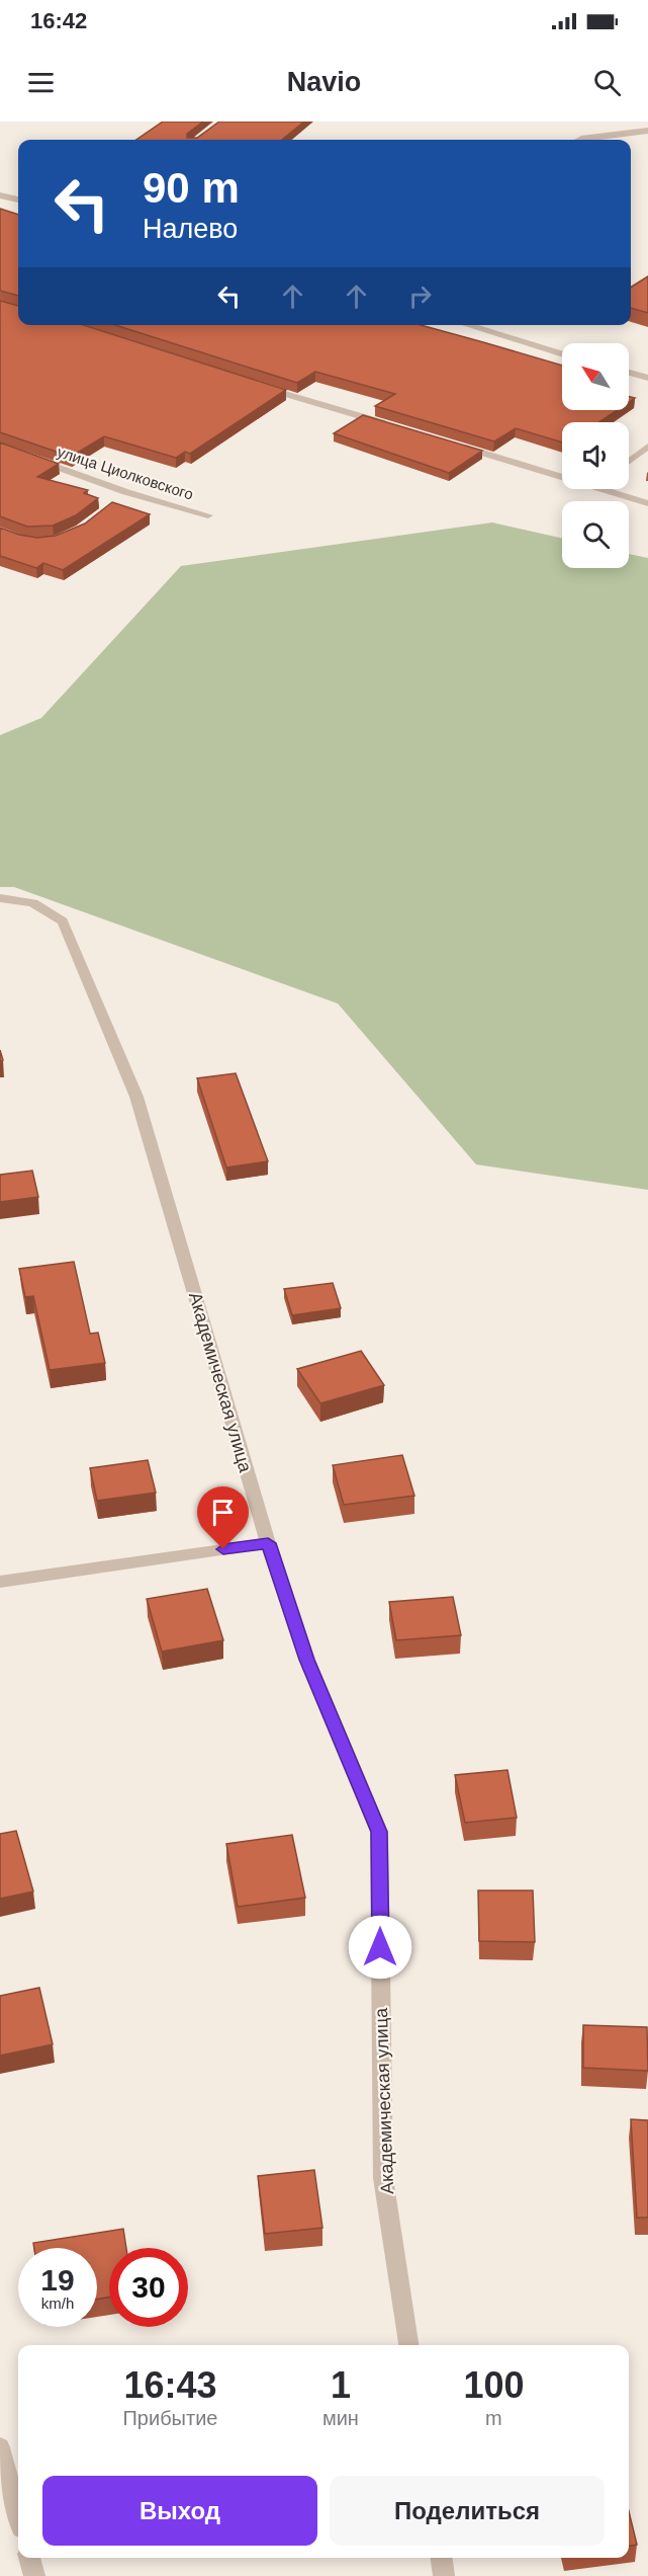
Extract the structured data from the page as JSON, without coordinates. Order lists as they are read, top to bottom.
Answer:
{
  "streets": {
    "street": ["улица Циолковского", "Академическая улица"]
  },
  "north": "top left",
  "page": {
    "status": "16:42",
    "header": "Navio",
    "turn": ["90 m", "Налево"],
    "speed": "19 km/h",
    "limit": "30",
    "eta": [
      "16:43",
      "Прибытие",
      "1",
      "мин",
      "100",
      "m"
    ],
    "buttons": ["Выход", "Поделиться"]
  }
}
